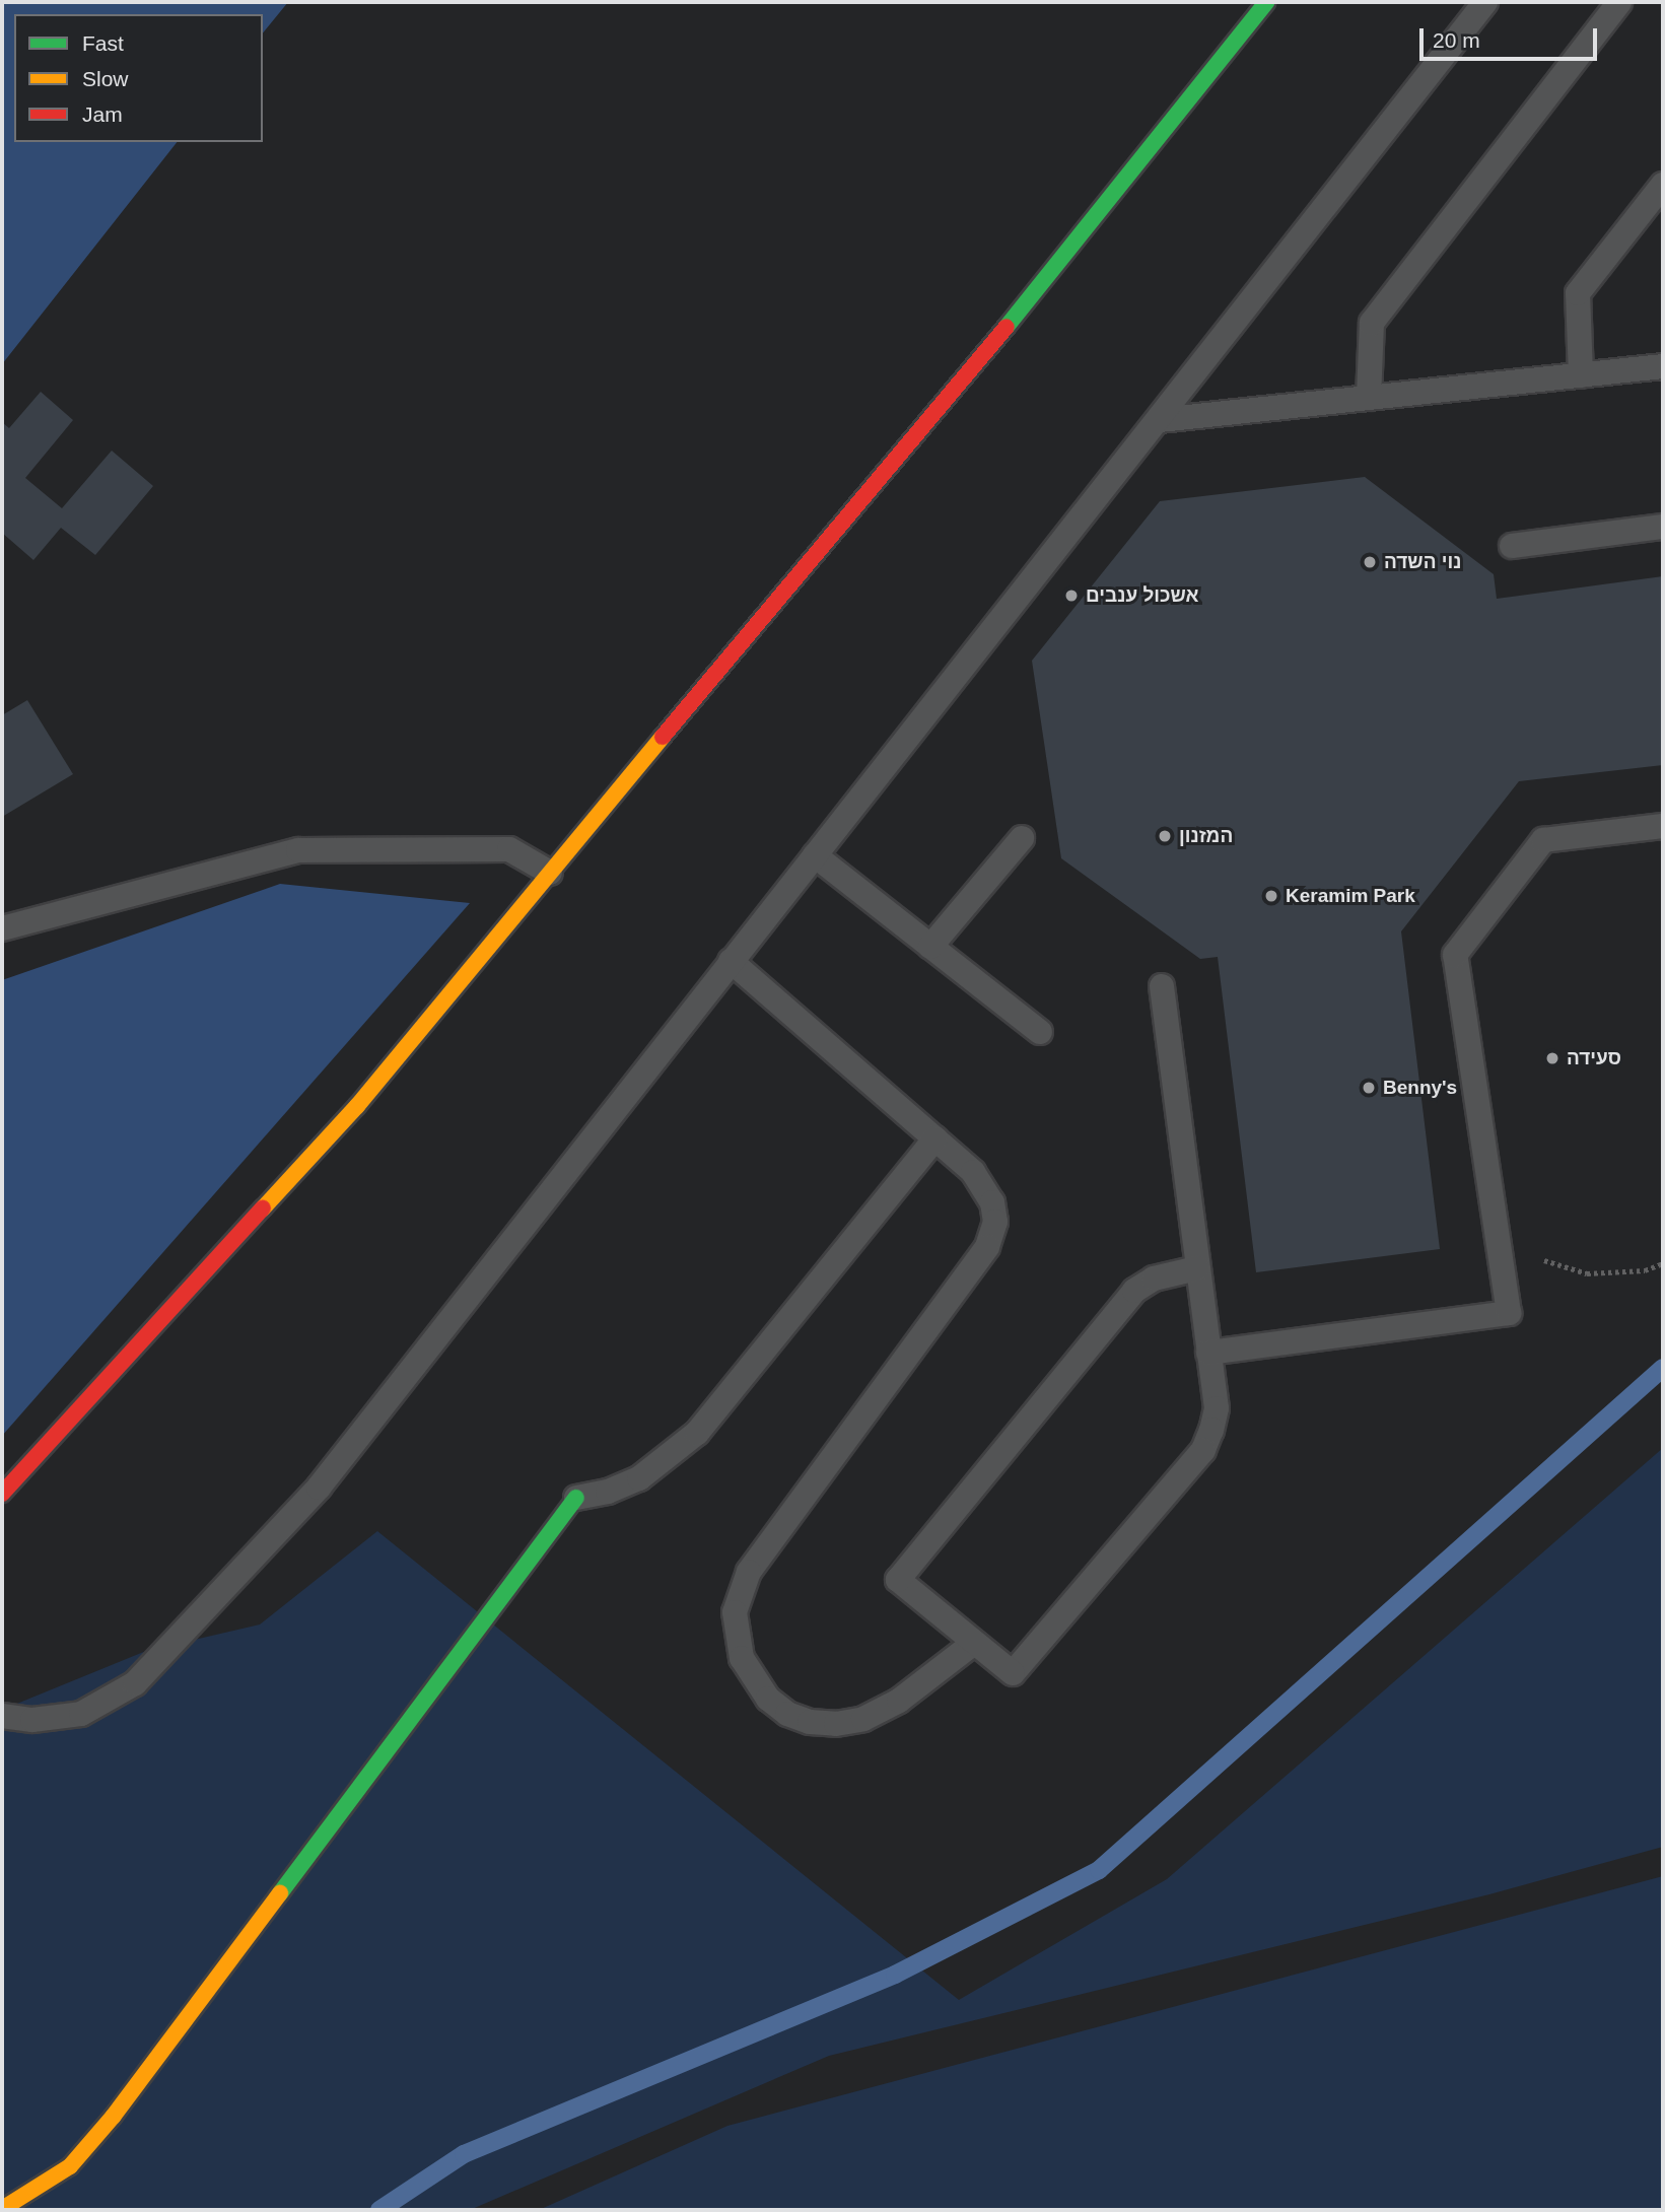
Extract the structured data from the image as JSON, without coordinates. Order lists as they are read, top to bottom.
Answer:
{
  "places": [
    "נוי השדה",
    "אשכול ענבים",
    "המזנון",
    "Keramim Park",
    "סעידה",
    "Benny's"
  ],
  "legend": ["Fast", "Slow", "Jam"],
  "scale_bar": "20 m"
}
